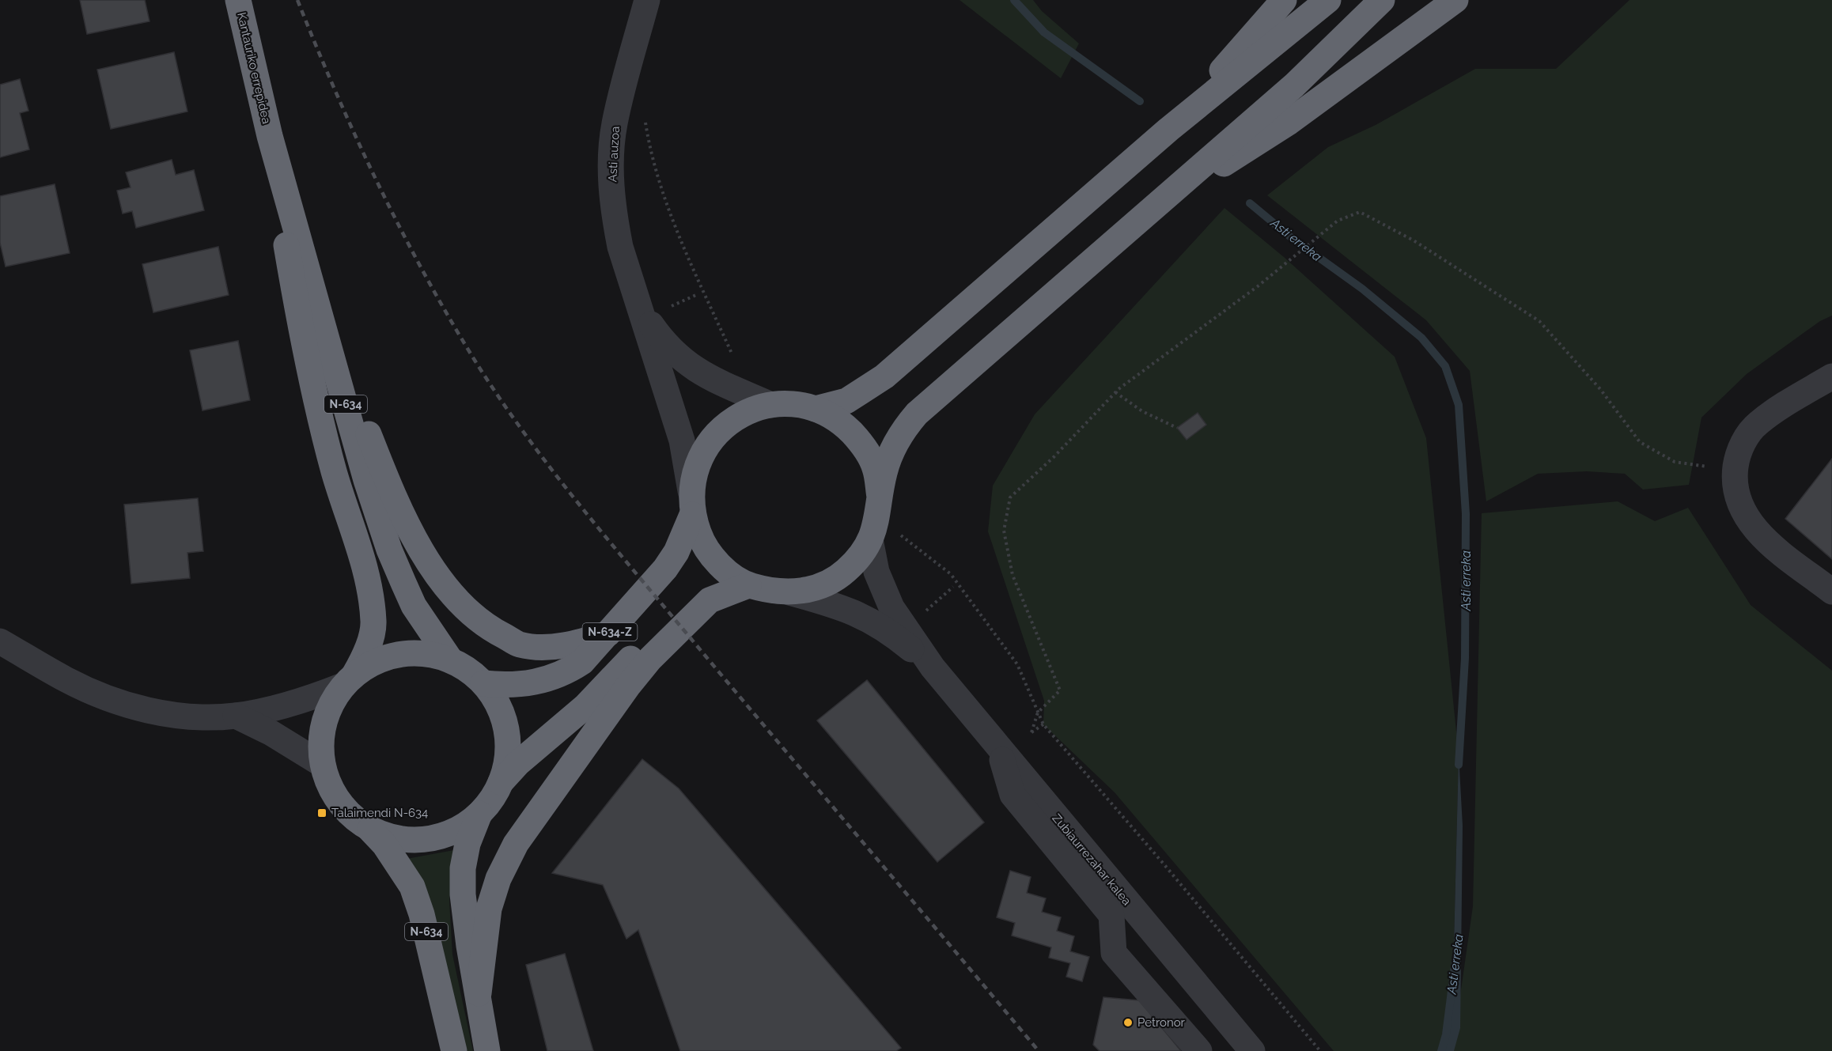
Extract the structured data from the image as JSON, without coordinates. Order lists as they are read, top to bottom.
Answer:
{
  "streets": {
    "highway": ["Kantauriko errepidea", "N-634", "N-634-Z"],
    "street": ["Asti auzoa", "Zubiaurrezahar kalea"]
  },
  "crossings": [
    ["Kantauriko errepidea", "N-634"],
    ["Asti auzoa", "N-634-Z"],
    ["N-634", "N-634-Z"]
  ],
  "water": ["Asti erreka"],
  "places": {
    "transit": ["Talaimendi N-634"],
    "other": ["Petronor"]
  }
}
